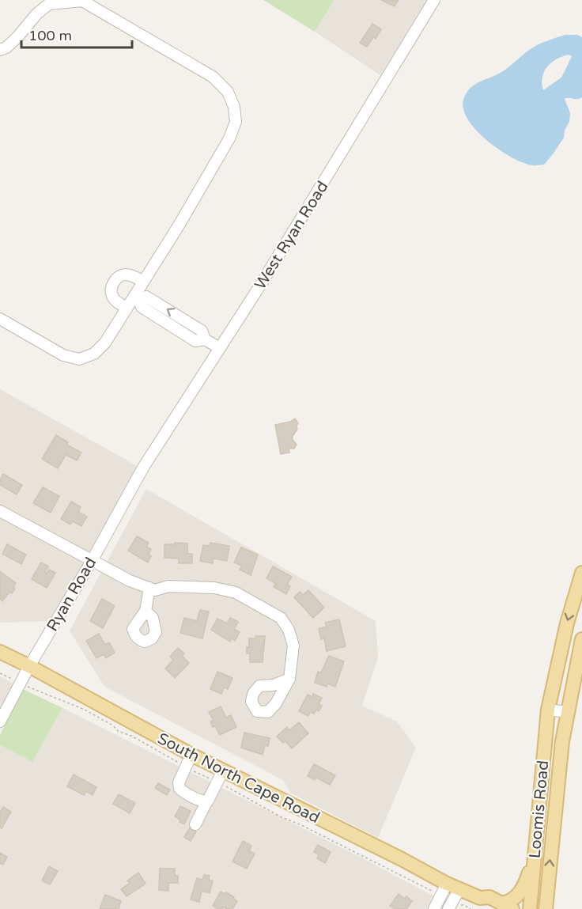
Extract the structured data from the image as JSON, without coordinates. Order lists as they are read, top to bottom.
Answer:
{
  "streets": {
    "main road": ["South North Cape Road", "Loomis Road"],
    "street": ["West Ryan Road", "Ryan Road"]
  },
  "crossings": [
    ["West Ryan Road", "Ryan Road"],
    ["Ryan Road", "South North Cape Road"]
  ],
  "scale_bar": "100 m"
}
